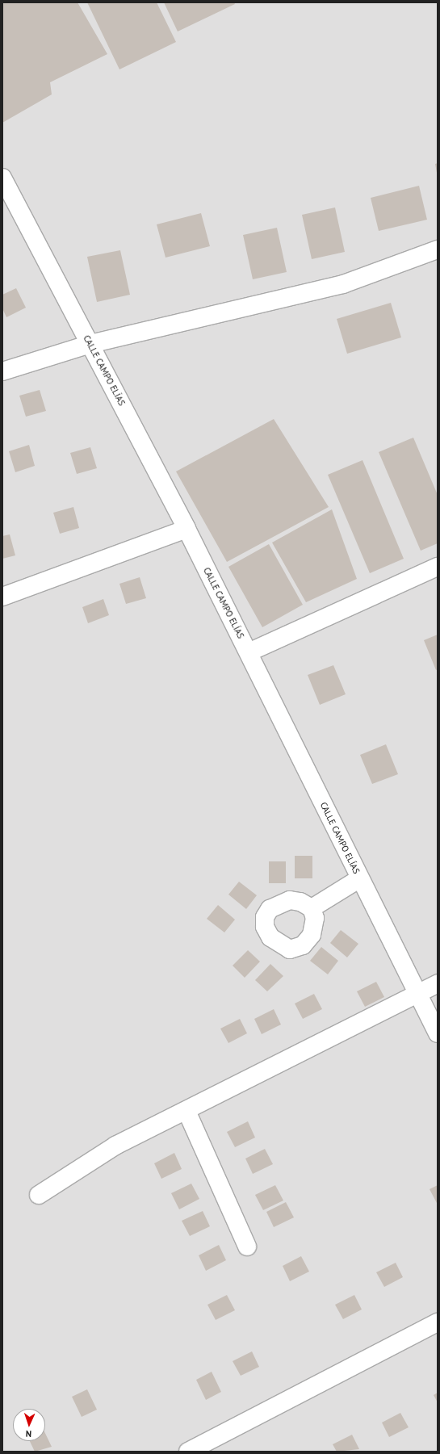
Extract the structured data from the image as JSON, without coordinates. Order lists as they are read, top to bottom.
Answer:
{
  "streets": {
    "street": ["CALLE CAMPO ELÍAS"]
  },
  "north": "bottom"
}
